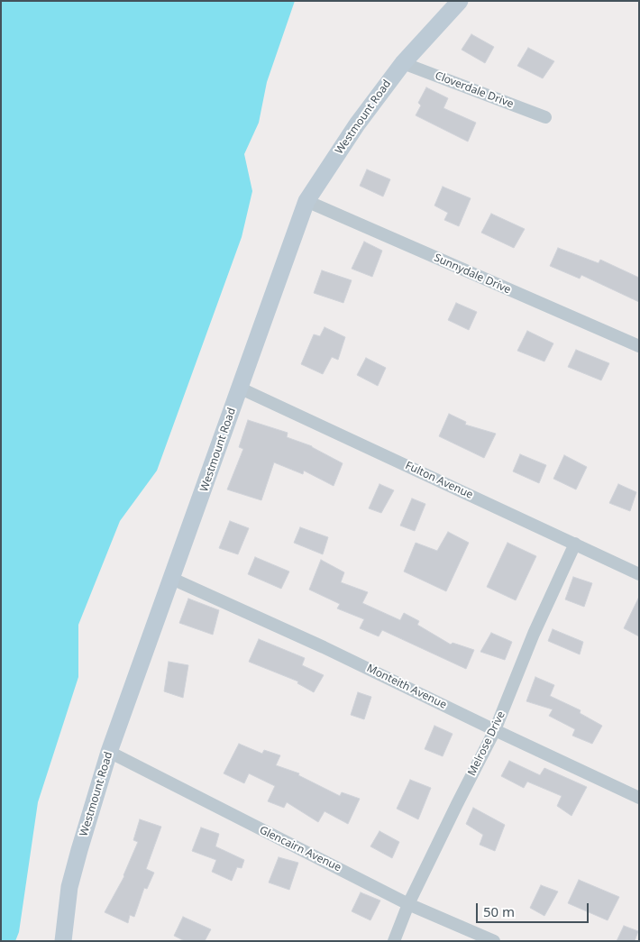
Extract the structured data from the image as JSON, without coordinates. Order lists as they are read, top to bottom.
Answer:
{
  "streets": {
    "main road": ["Westmount Road"],
    "street": [
      "Cloverdale Drive",
      "Sunnydale Drive",
      "Fulton Avenue",
      "Monteith Avenue",
      "Melrose Drive",
      "Glencairn Avenue"
    ]
  },
  "crossings": [
    ["Cloverdale Drive", "Westmount Road"],
    ["Westmount Road", "Sunnydale Drive"],
    ["Westmount Road", "Fulton Avenue"],
    ["Westmount Road", "Monteith Avenue"],
    ["Westmount Road", "Glencairn Avenue"],
    ["Fulton Avenue", "Melrose Drive"],
    ["Monteith Avenue", "Melrose Drive"],
    ["Melrose Drive", "Glencairn Avenue"]
  ],
  "scale_bar": "50 m"
}
